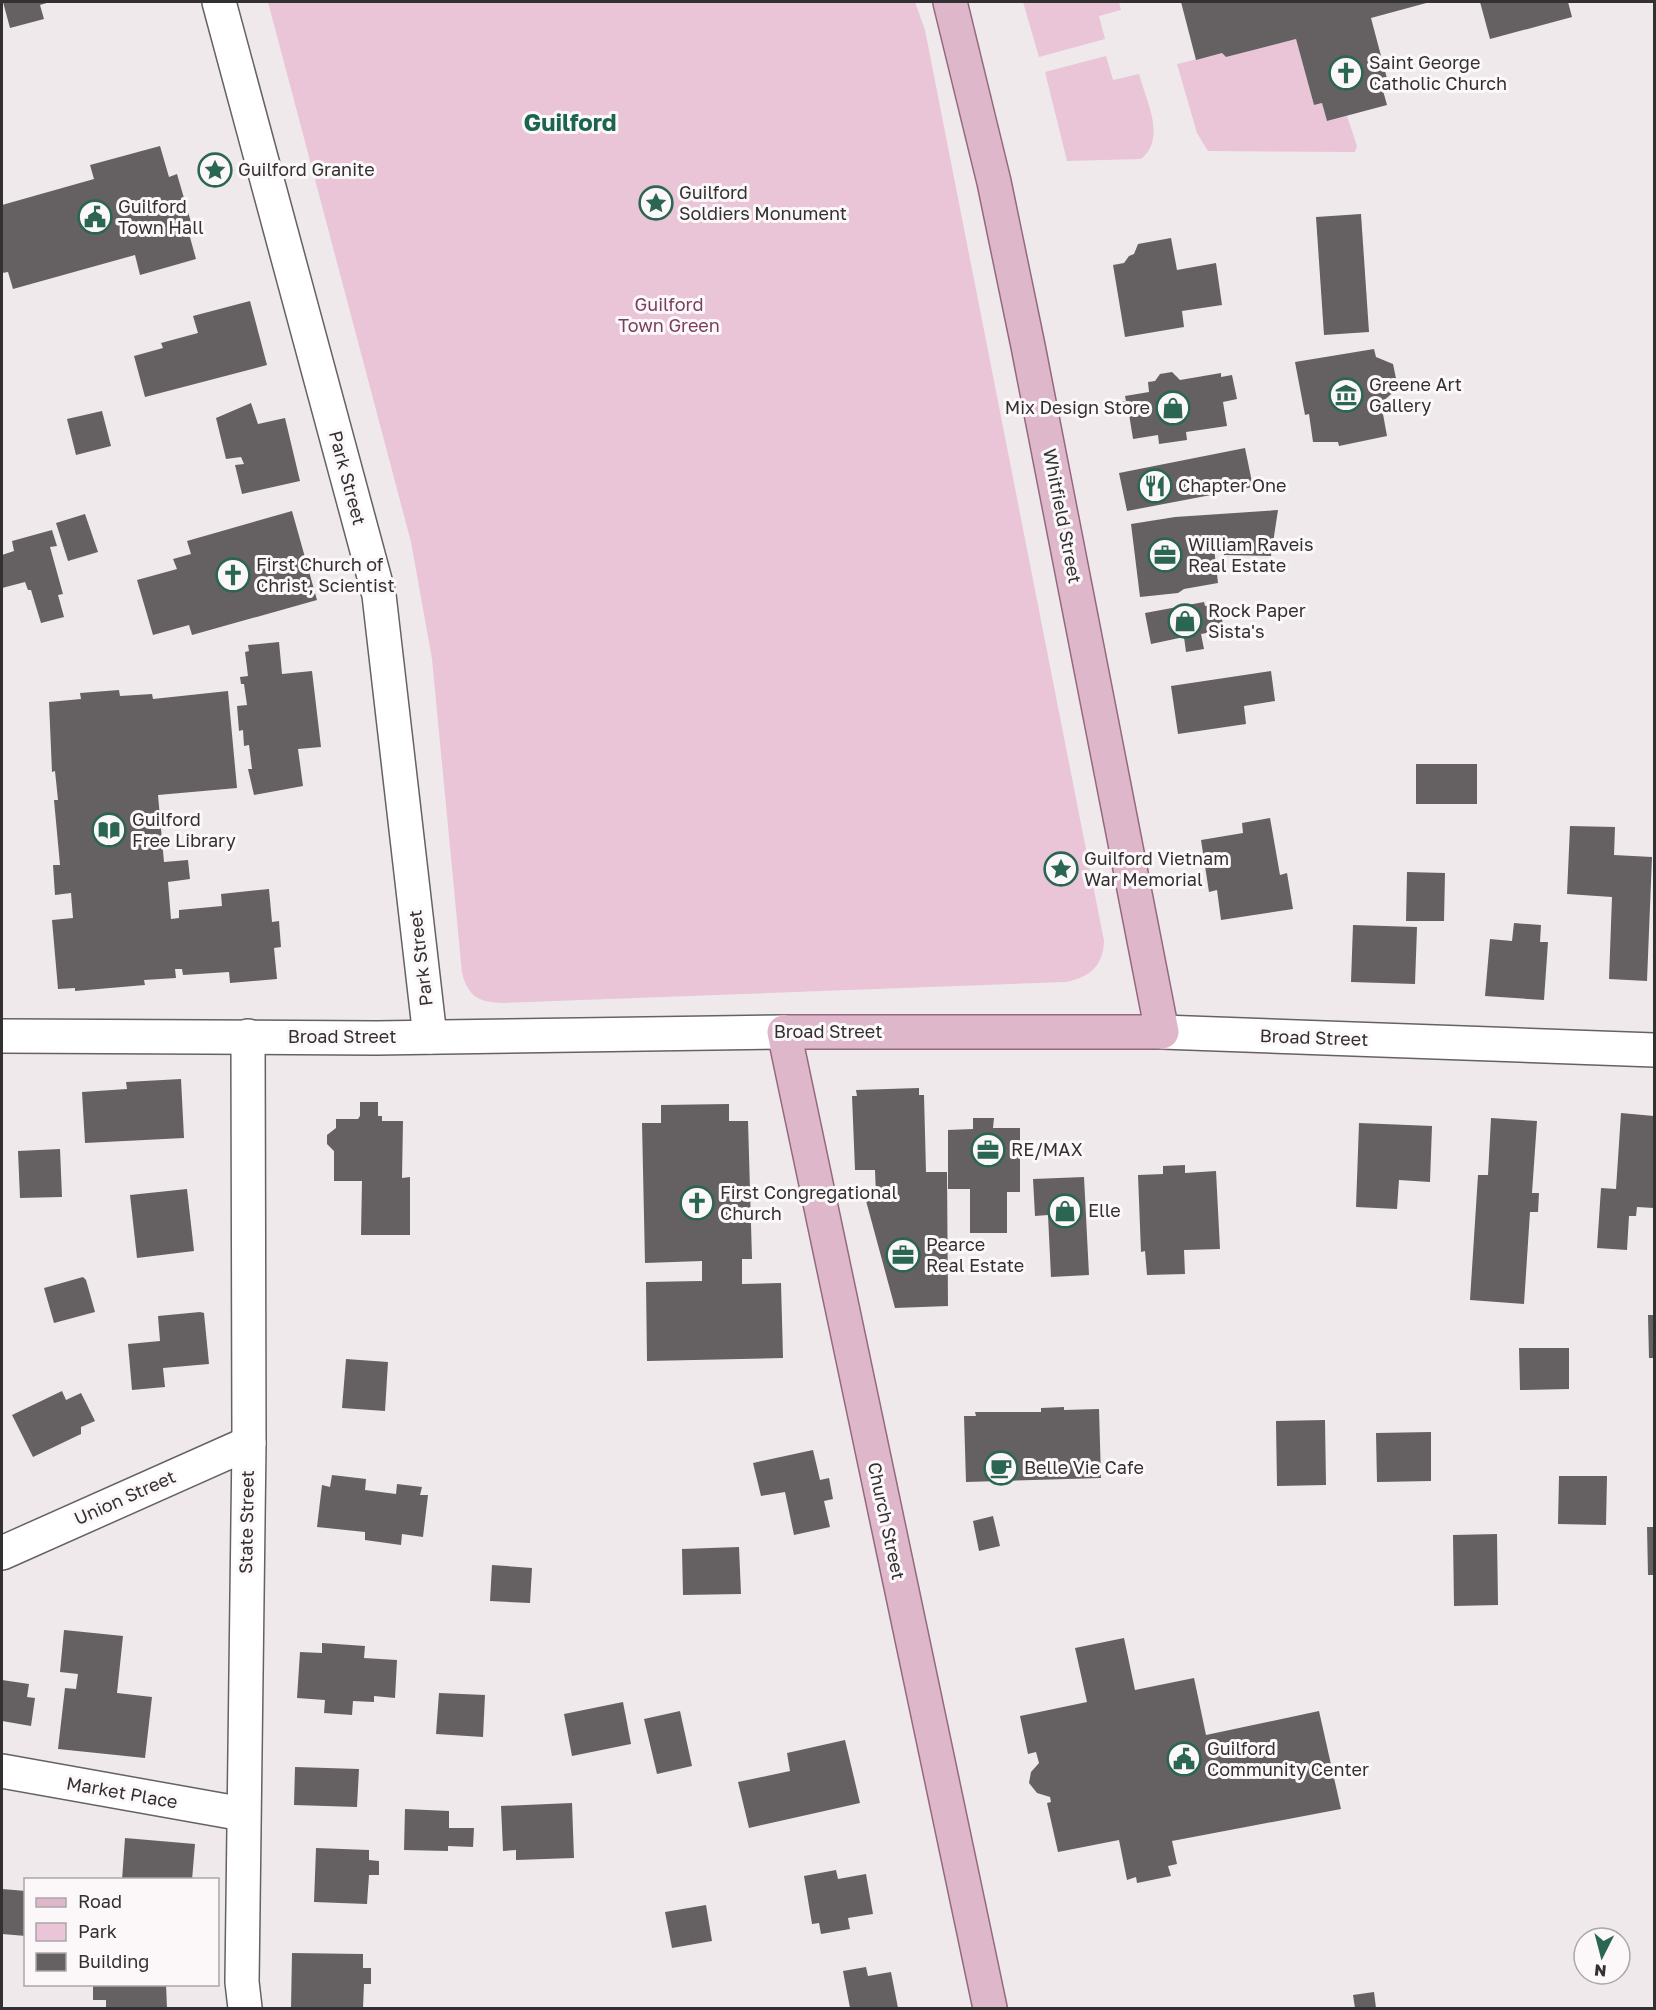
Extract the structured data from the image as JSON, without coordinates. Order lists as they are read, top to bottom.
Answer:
{
  "streets": {
    "main road": ["Whitfield Street", "Broad Street", "Church Street"],
    "street": [
      "Park Street",
      "Union Street",
      "State Street",
      "Market Place"
    ]
  },
  "crossings": [
    ["Park Street", "Broad Street"],
    ["Whitfield Street", "Broad Street"],
    ["Broad Street", "Church Street"],
    ["Broad Street", "State Street"],
    ["Union Street", "State Street"],
    ["State Street", "Market Place"]
  ],
  "districts": ["Guilford"],
  "parks": ["Guilford Town Green"],
  "places": {
    "church": ["Saint George Catholic Church", "First Church of Christ, Scientist", "First Congregational Church"],
    "place": ["Guilford Granite", "Guilford Soldiers Monument", "Guilford Vietnam War Memorial"],
    "public building": ["Guilford Town Hall", "Guilford Community Center"],
    "museum": ["Greene Art Gallery"],
    "shop": ["Mix Design Store", "Rock Paper Sista's", "Elle"],
    "restaurant": ["Chapter One"],
    "office": ["William Raveis Real Estate", "RE/MAX", "Pearce Real Estate"],
    "library": ["Guilford Free Library"],
    "cafe": ["Belle Vie Cafe"]
  },
  "legend": ["Road", "Park", "Building"],
  "north": "bottom"
}
